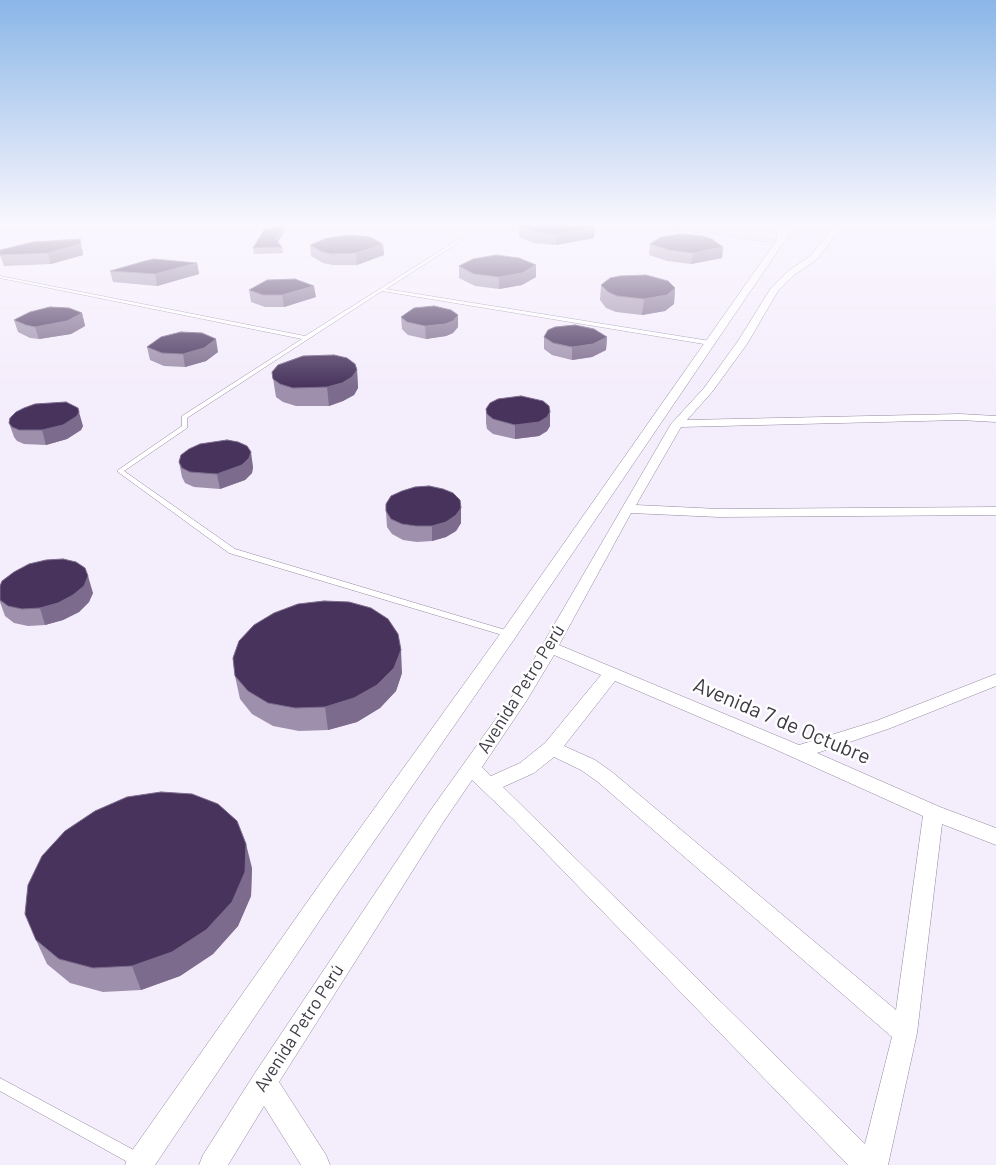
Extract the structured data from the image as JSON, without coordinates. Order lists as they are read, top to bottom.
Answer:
{
  "streets": {
    "street": ["Avenida Petro Perú", "Avenida 7 de Octubre"]
  },
  "crossings": [
    ["Avenida Petro Perú", "Avenida 7 de Octubre"]
  ]
}
